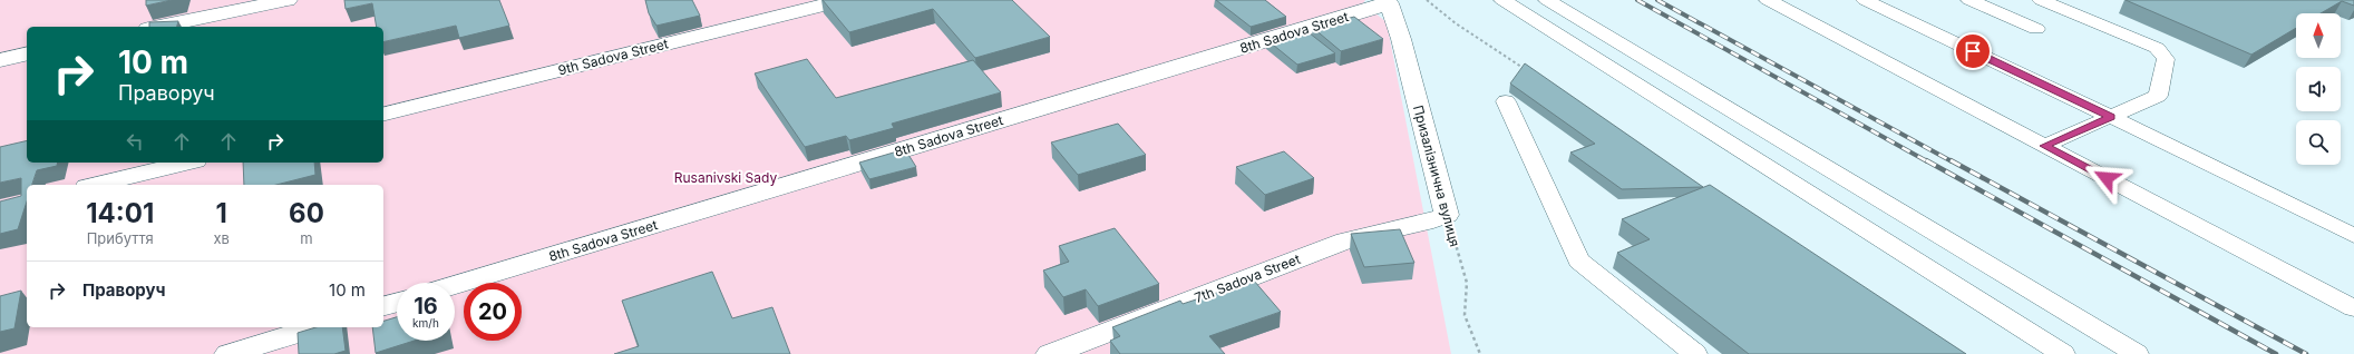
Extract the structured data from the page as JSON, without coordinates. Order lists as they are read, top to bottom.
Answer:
{
  "streets": {
    "street": [
      "8th Sadova Street",
      "9th Sadova Street",
      "Призалізнична вулиця",
      "7th Sadova Street"
    ]
  },
  "crossings": [
    ["8th Sadova Street", "Призалізнична вулиця"],
    ["Призалізнична вулиця", "7th Sadova Street"]
  ],
  "parks": ["Rusanivski Sady"],
  "north": "top",
  "page": {
    "turn": ["10 m", "Праворуч"],
    "eta": [
      "14:01",
      "Прибуття",
      "1",
      "хв",
      "60",
      "m"
    ],
    "list": [
      {
        "name": "Праворуч",
        "value": "10 m"
      }
    ],
    "speed": "16 km/h",
    "limit": "20"
  }
}
